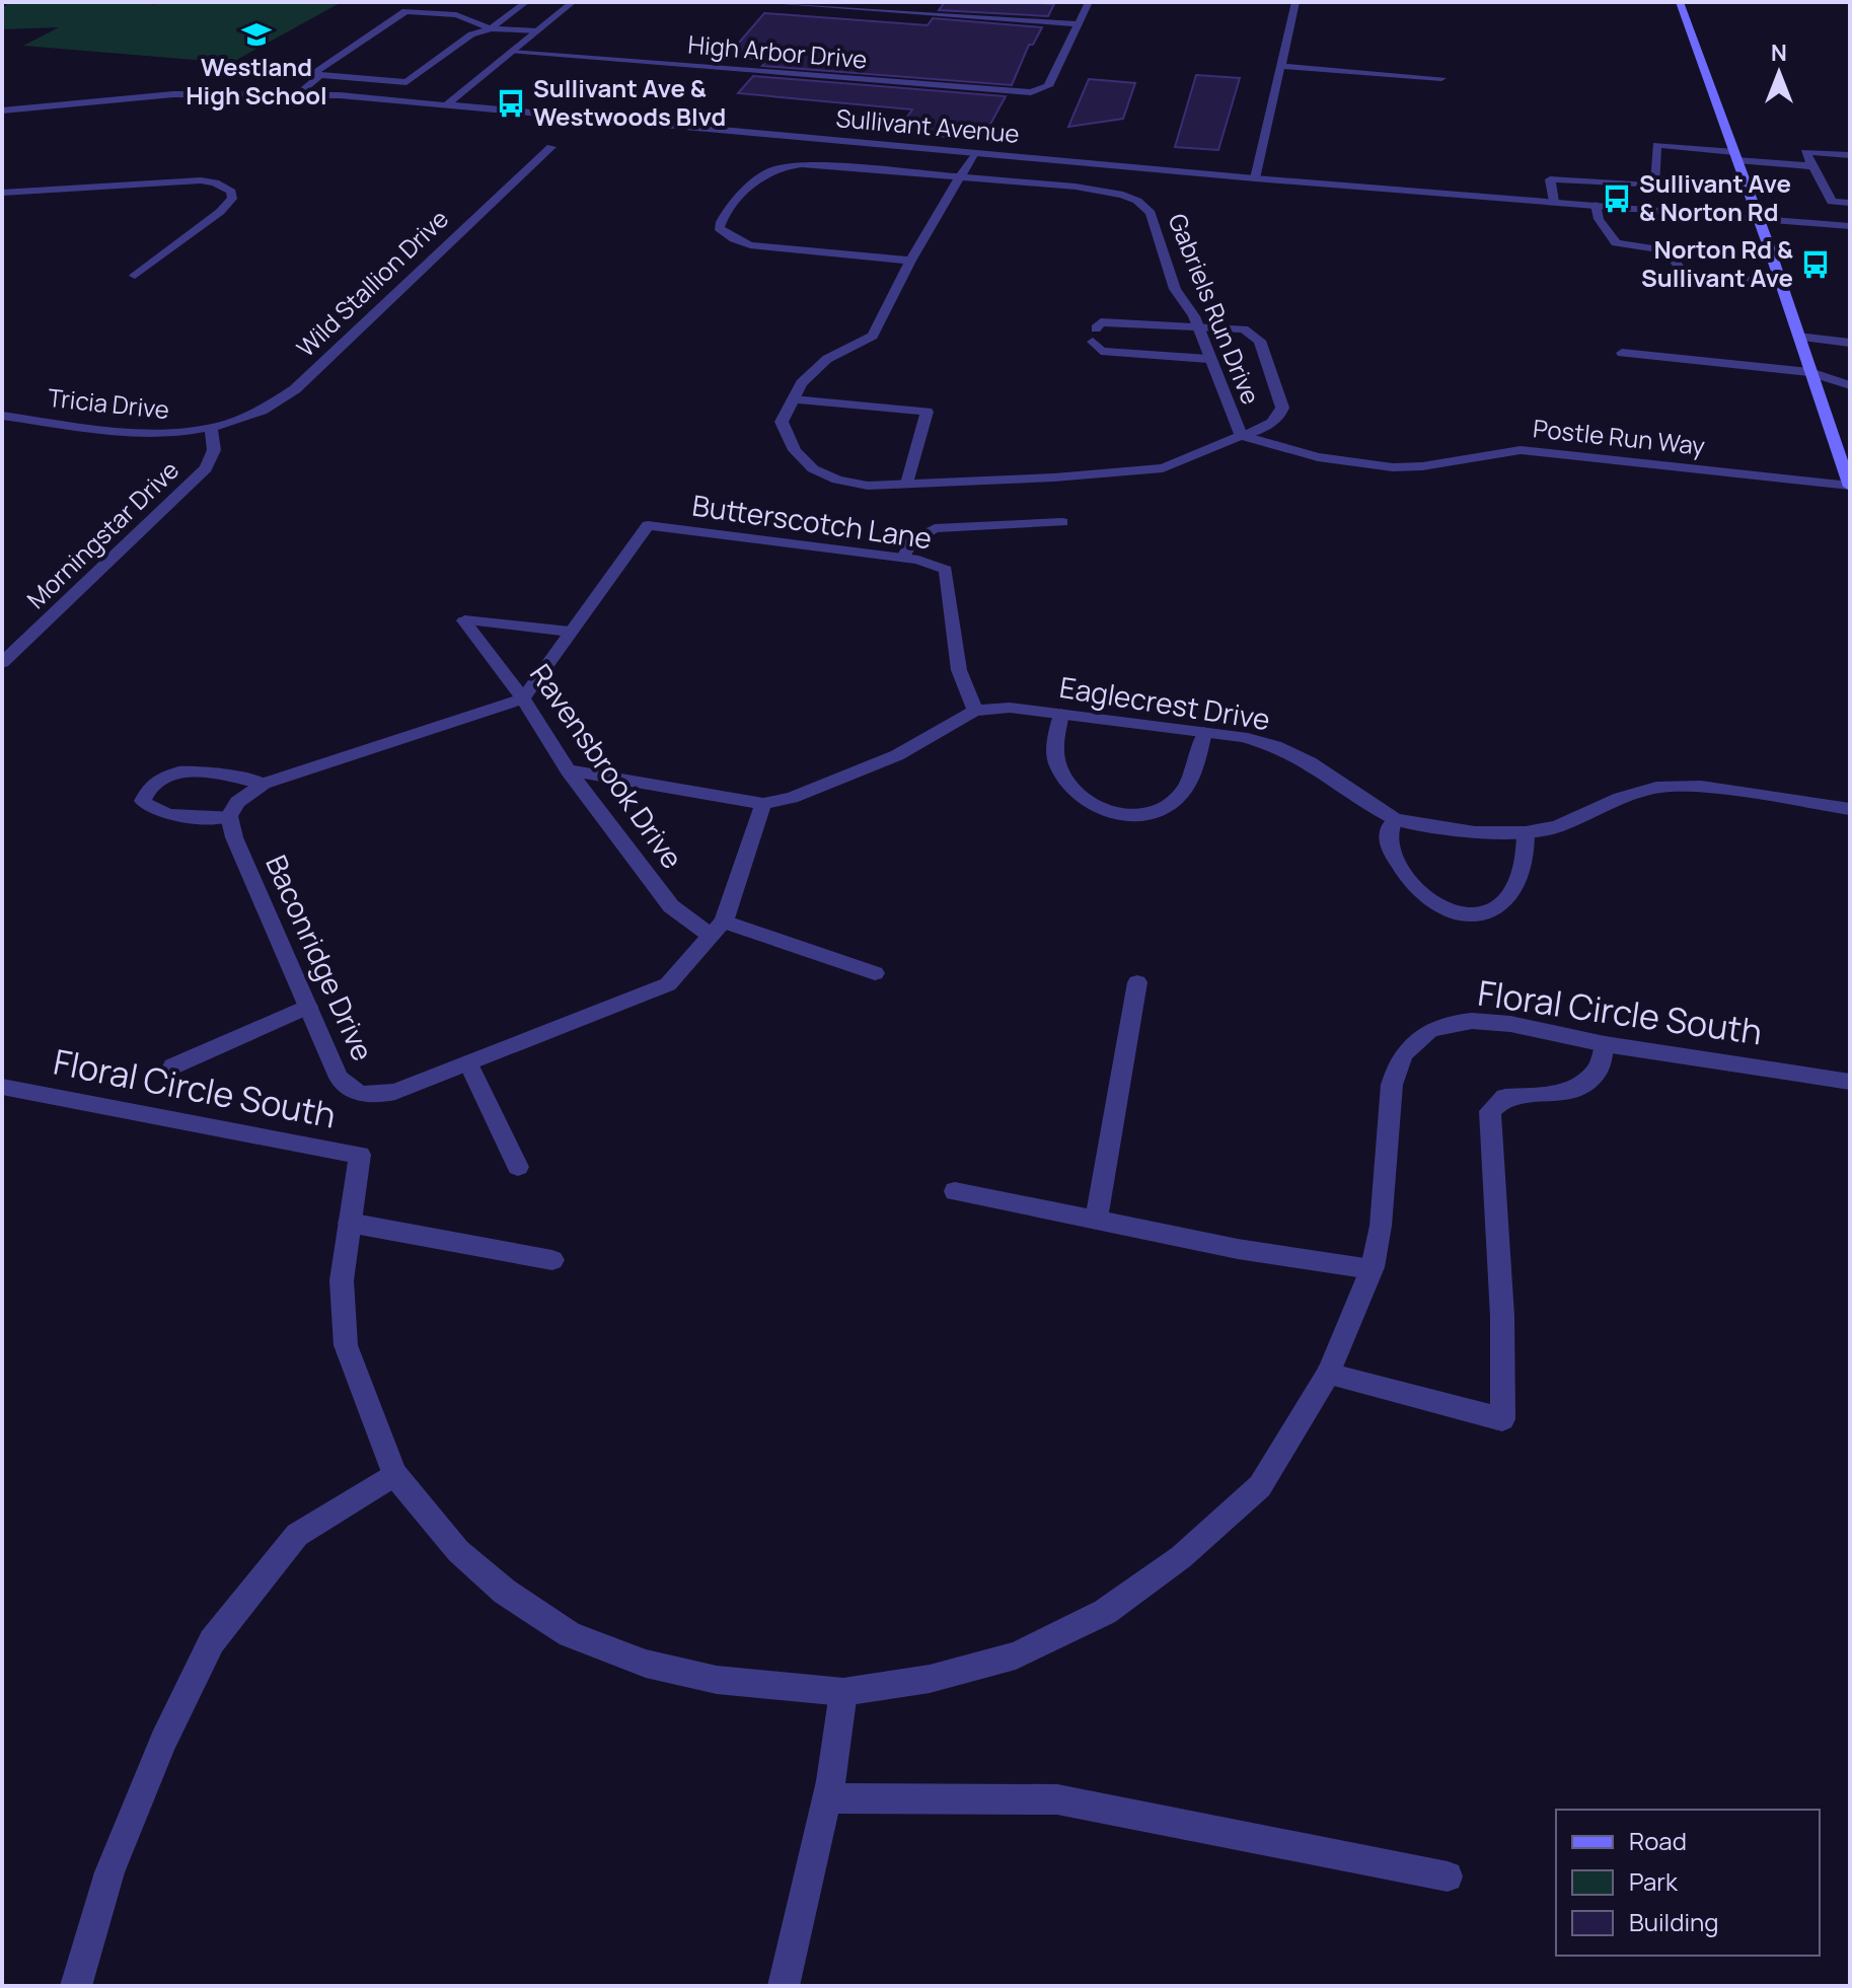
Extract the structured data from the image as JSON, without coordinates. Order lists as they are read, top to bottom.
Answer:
{
  "streets": {
    "street": [
      "High Arbor Drive",
      "Sullivant Avenue",
      "Wild Stallion Drive",
      "Gabriels Run Drive",
      "Tricia Drive",
      "Postle Run Way",
      "Butterscotch Lane",
      "Morningstar Drive",
      "Eaglecrest Drive",
      "Ravensbrook Drive",
      "Baconridge Drive",
      "Floral Circle South"
    ]
  },
  "crossings": [
    ["Wild Stallion Drive", "Tricia Drive"],
    ["Wild Stallion Drive", "Morningstar Drive"],
    ["Gabriels Run Drive", "Postle Run Way"],
    ["Tricia Drive", "Morningstar Drive"],
    ["Butterscotch Lane", "Eaglecrest Drive"],
    ["Butterscotch Lane", "Ravensbrook Drive"],
    ["Ravensbrook Drive", "Baconridge Drive"]
  ],
  "places": {
    "school or university": ["Westland High School"],
    "bus stop": ["Sullivant Ave & Westwoods Blvd", "Sullivant Ave & Norton Rd", "Norton Rd & Sullivant Ave"]
  },
  "legend": ["Road", "Park", "Building"],
  "north": "top"
}
